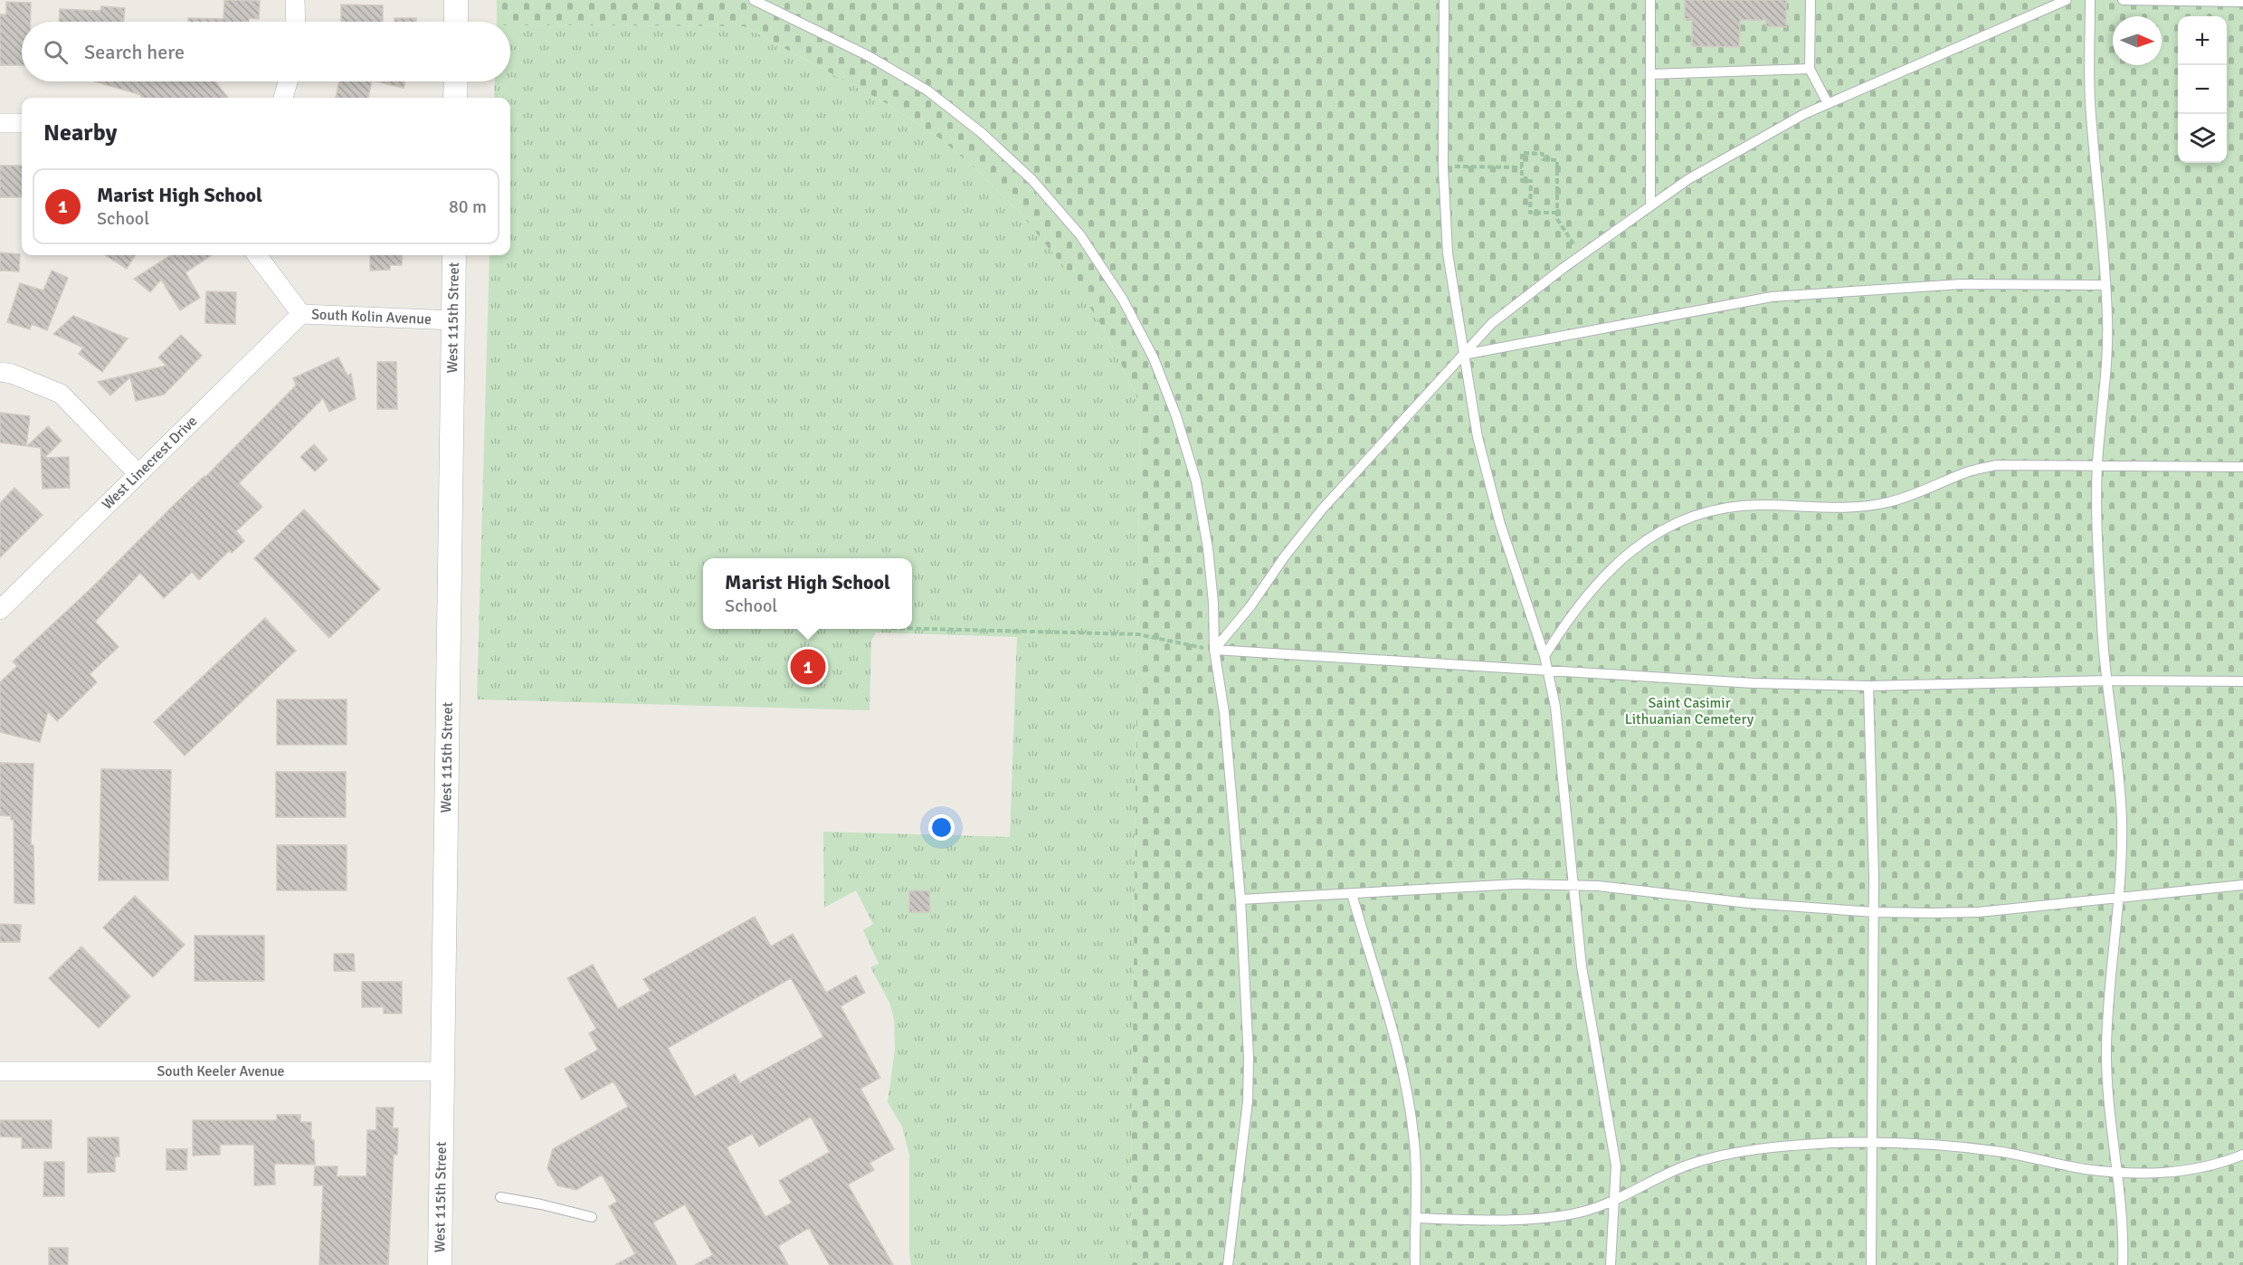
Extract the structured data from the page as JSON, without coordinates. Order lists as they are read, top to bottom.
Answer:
{
  "streets": {
    "street": [
      "South Kolin Avenue",
      "West 115th Street",
      "West Linecrest Drive",
      "South Keeler Avenue"
    ]
  },
  "crossings": [
    ["South Kolin Avenue", "West 115th Street"],
    ["South Kolin Avenue", "West Linecrest Drive"],
    ["West 115th Street", "South Keeler Avenue"]
  ],
  "parks": ["Saint Casimir Lithuanian Cemetery"],
  "north": "right",
  "page": {
    "map_buttons": ["+", "−"],
    "search": "Search here",
    "heading": "Nearby",
    "list": [
      {
        "mark": "1",
        "name": "Marist High School",
        "note": "School",
        "value": "80 m"
      }
    ],
    "popup": ["Marist High School", "School"],
    "pins": "1"
  }
}
